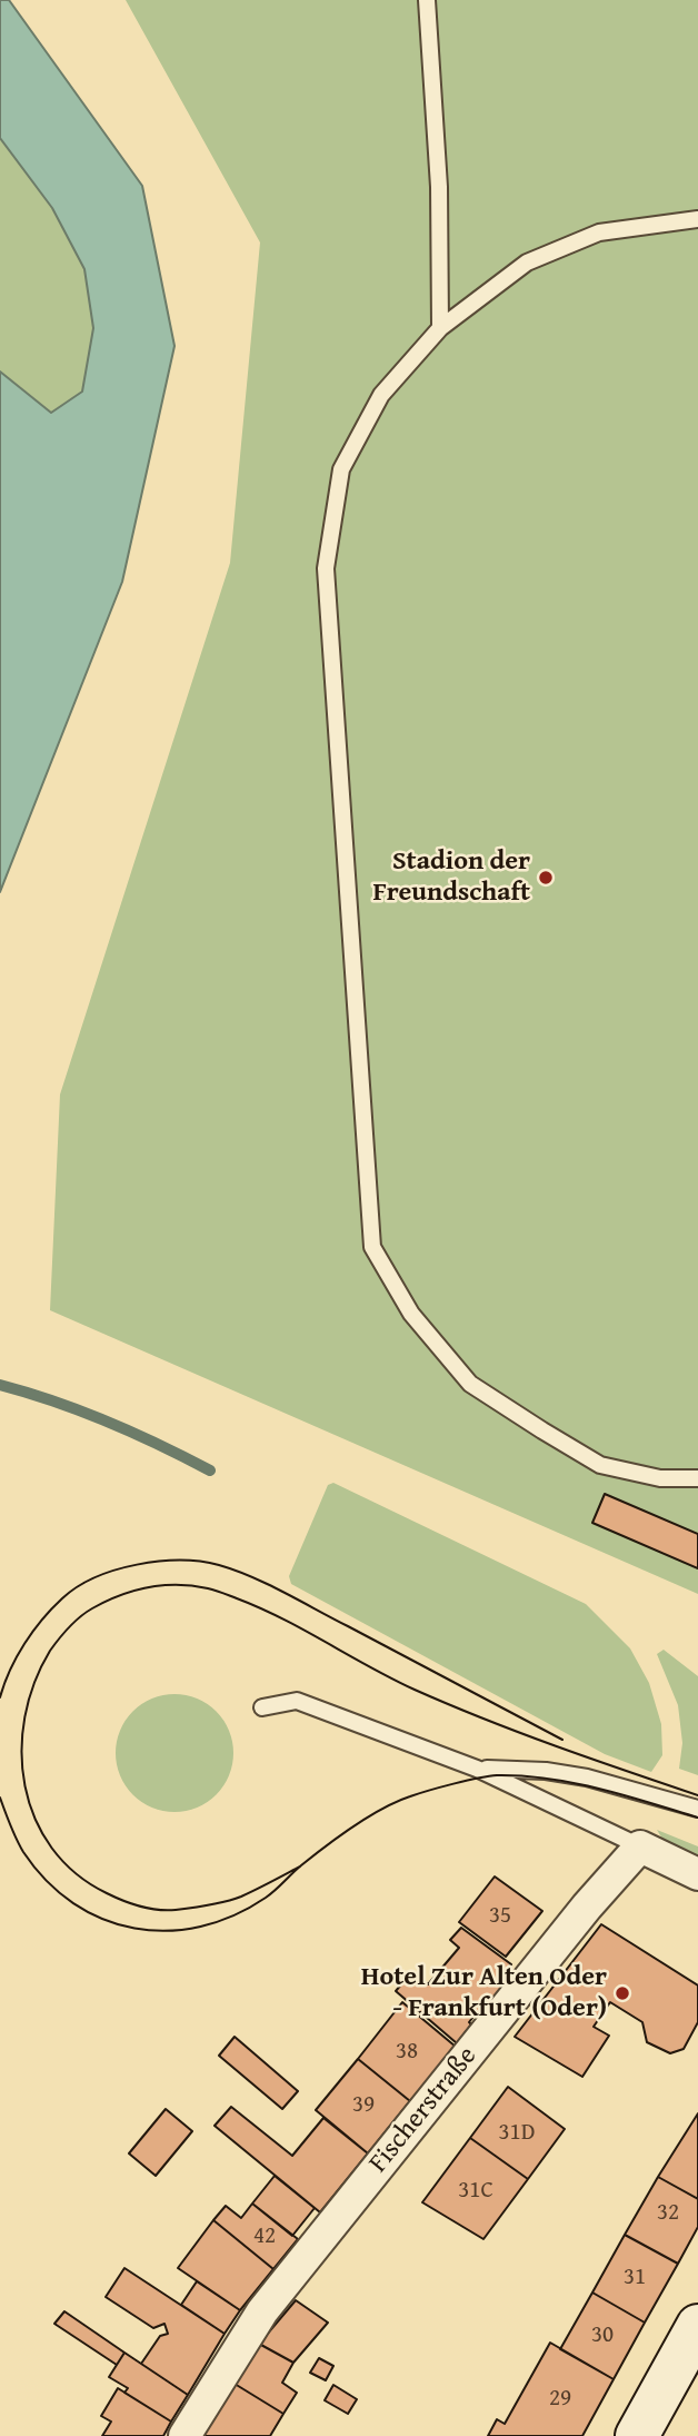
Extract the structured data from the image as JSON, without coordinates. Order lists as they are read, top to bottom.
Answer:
{
  "streets": {
    "street": ["Fischerstraße"]
  },
  "places": ["Stadion der Freundschaft", "Hotel Zur Alten Oder - Frankfurt (Oder)"],
  "house_numbers": [
    "35",
    "38",
    "39",
    "31D",
    "31C",
    "32",
    "42",
    "31",
    "30",
    "29"
  ]
}
